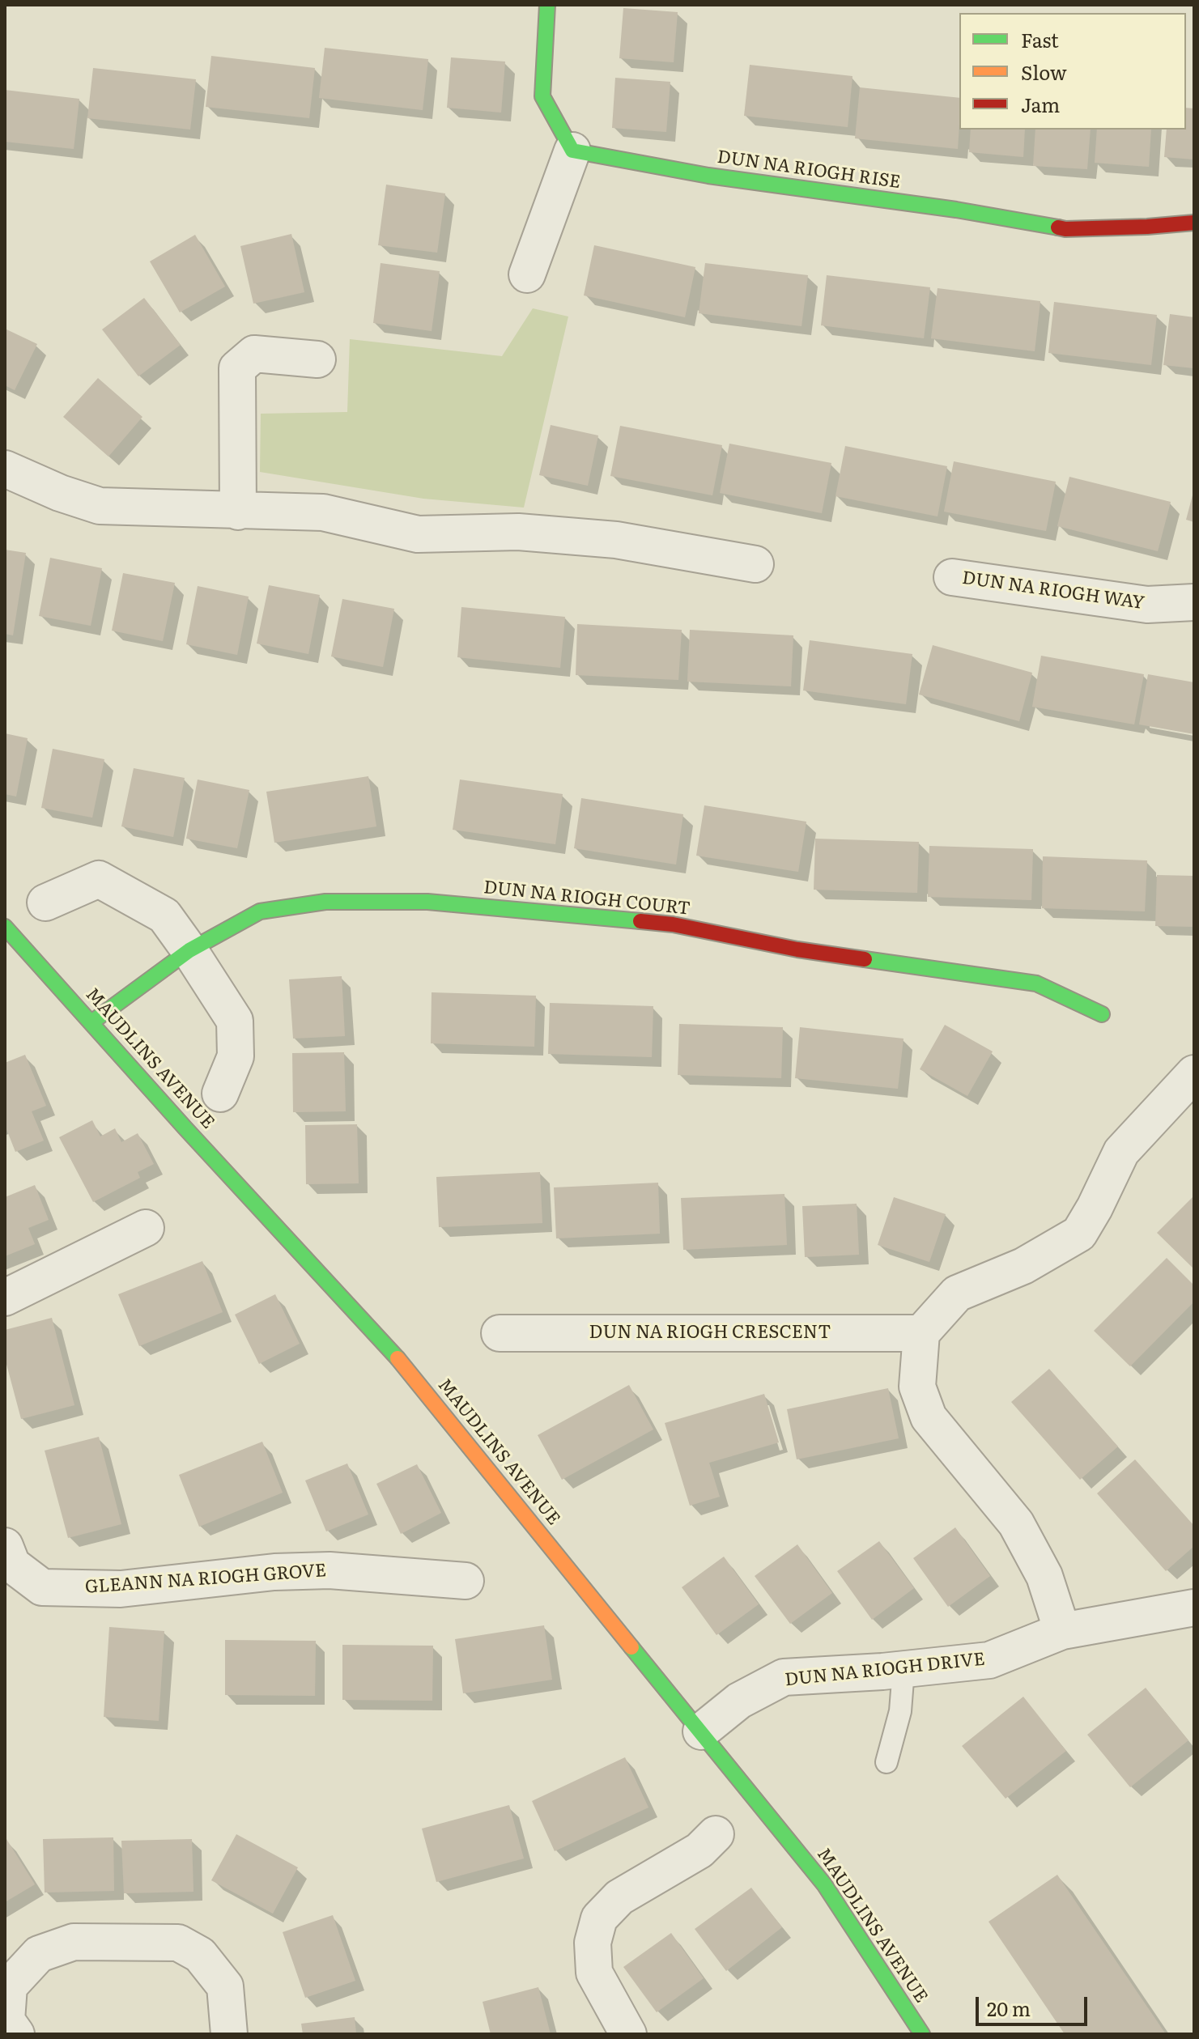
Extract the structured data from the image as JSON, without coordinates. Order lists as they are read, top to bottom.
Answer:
{
  "streets": {
    "street": [
      "DUN NA RIOGH RISE",
      "DUN NA RIOGH WAY",
      "DUN NA RIOGH COURT",
      "MAUDLINS AVENUE",
      "DUN NA RIOGH CRESCENT",
      "GLEANN NA RIOGH GROVE",
      "DUN NA RIOGH DRIVE"
    ]
  },
  "crossings": [
    ["DUN NA RIOGH COURT", "MAUDLINS AVENUE"],
    ["MAUDLINS AVENUE", "DUN NA RIOGH DRIVE"]
  ],
  "legend": ["Fast", "Slow", "Jam"],
  "scale_bar": "20 m"
}
